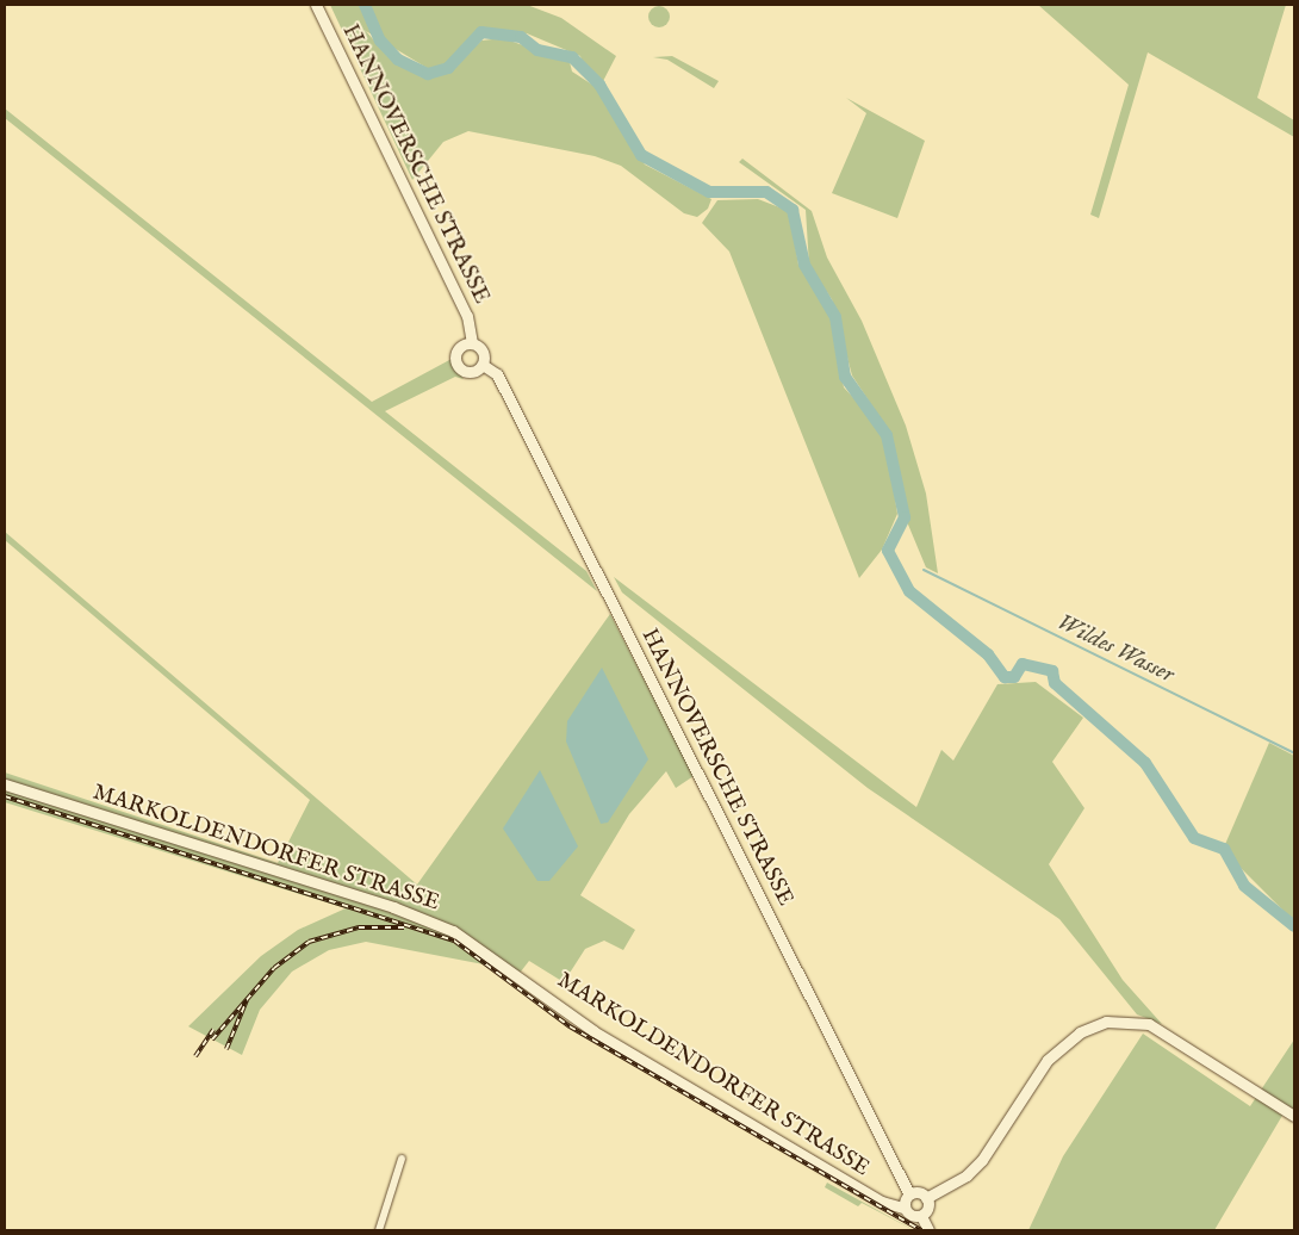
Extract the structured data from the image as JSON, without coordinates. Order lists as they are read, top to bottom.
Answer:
{
  "streets": {
    "main road": ["HANNOVERSCHE STRASSE", "MARKOLDENDORFER STRASSE"]
  },
  "crossings": [
    ["HANNOVERSCHE STRASSE", "MARKOLDENDORFER STRASSE"]
  ],
  "water": ["Wildes Wasser"]
}
